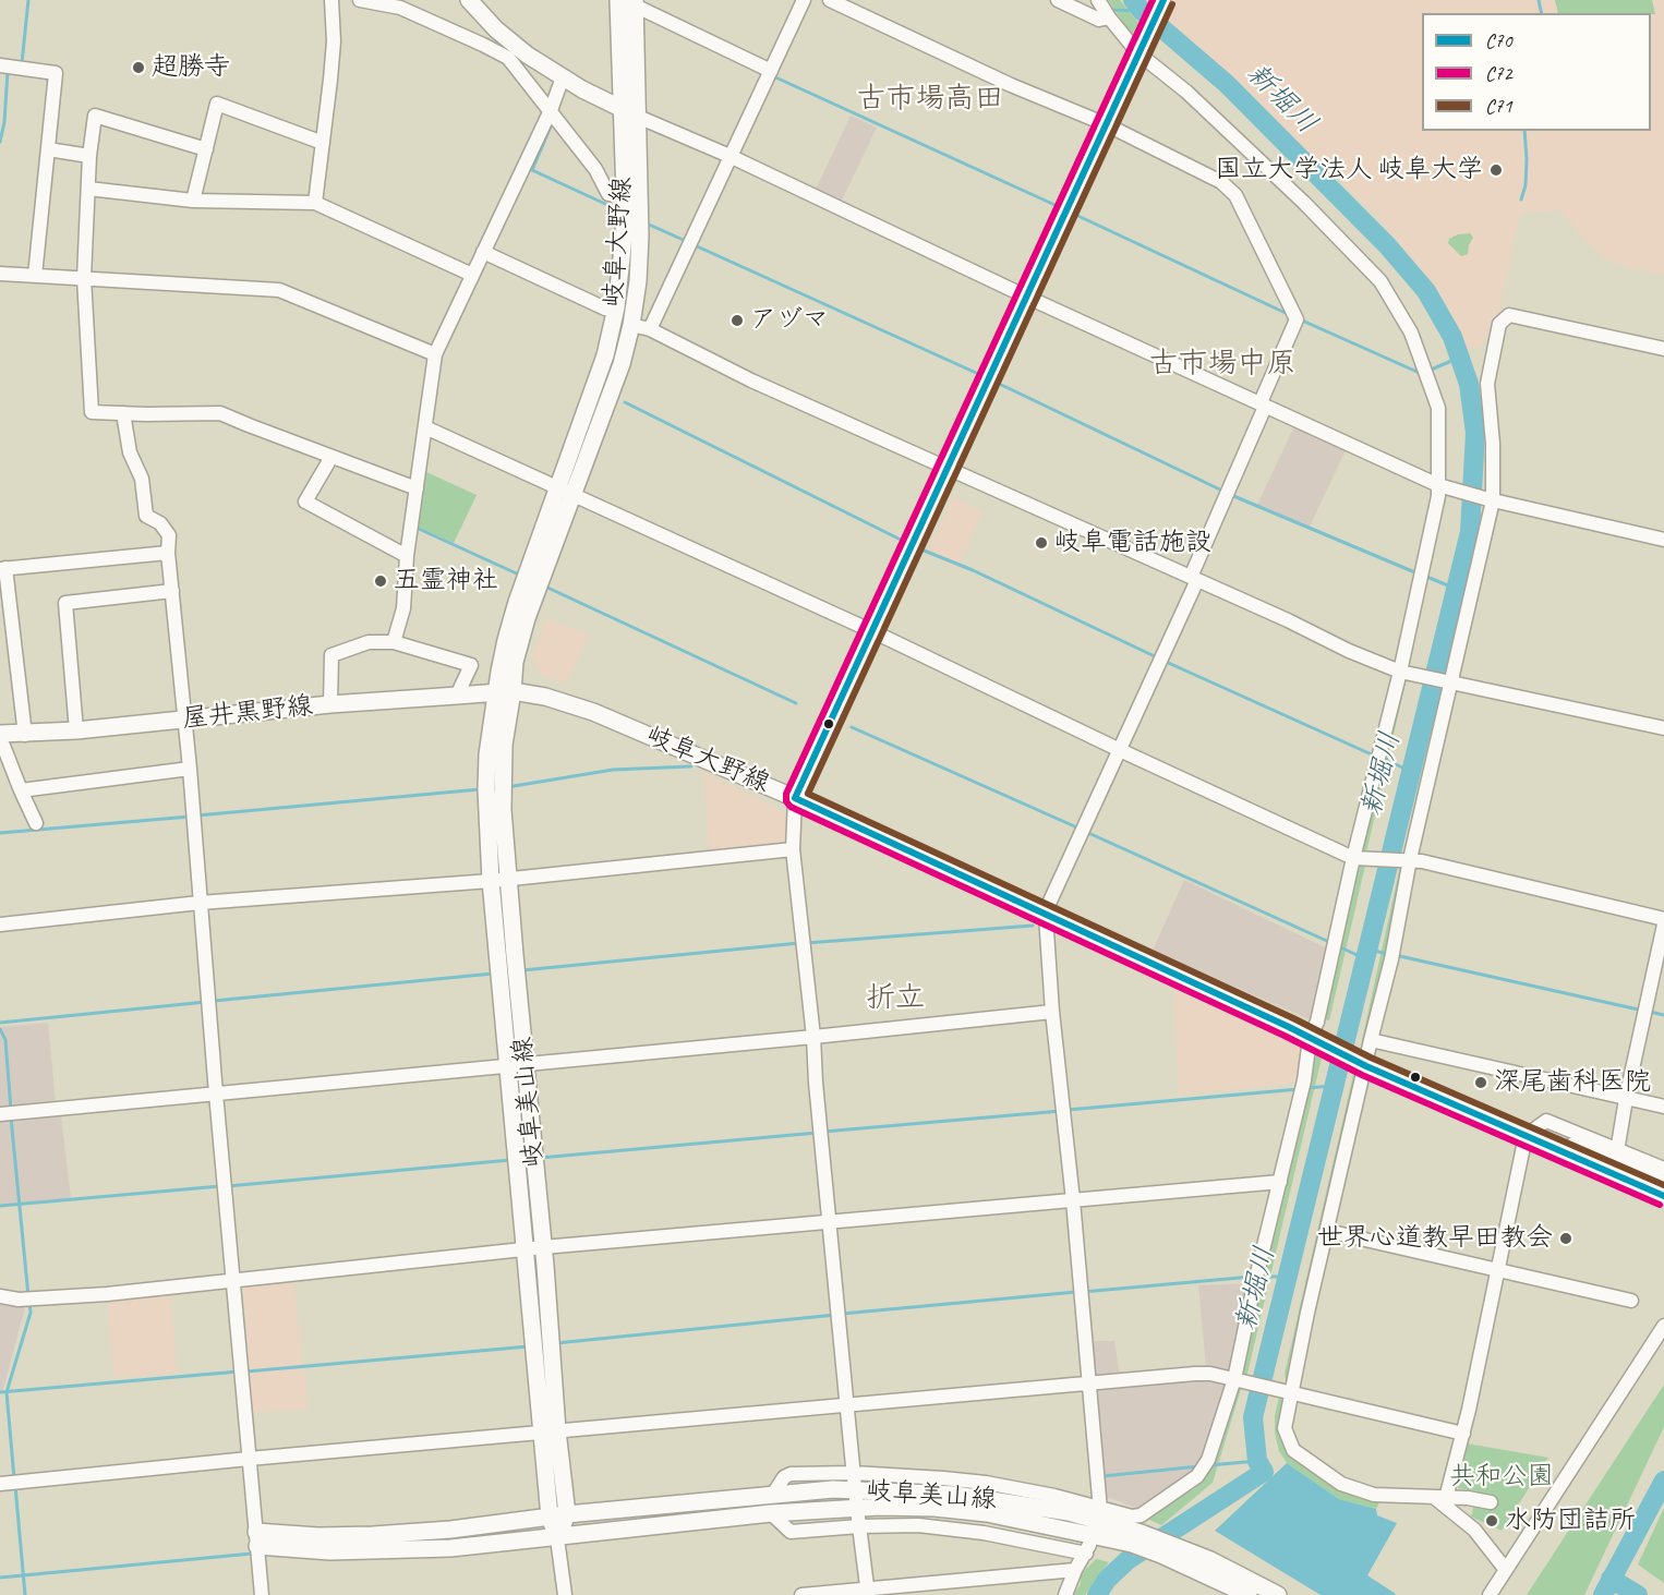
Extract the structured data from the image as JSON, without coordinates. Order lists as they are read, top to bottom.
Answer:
{
  "streets": {
    "main road": ["岐阜大野線", "屋井黒野線", "岐阜美山線"]
  },
  "crossings": [
    ["岐阜大野線", "屋井黒野線"],
    ["岐阜大野線", "岐阜美山線"],
    ["屋井黒野線", "岐阜美山線"]
  ],
  "districts": ["古市場高田", "古市場中原", "折立"],
  "water": ["新堀川"],
  "parks": ["共和公園"],
  "places": [
    "超勝寺",
    "国立大学法人 岐阜大学",
    "アヅマ",
    "岐阜電話施設",
    "五霊神社",
    "深尾歯科医院",
    "世界心道教早田教会",
    "水防団詰所"
  ],
  "lines": ["transit line C70", "transit line C72", "transit line C71"],
  "legend": ["C70", "C72", "C71"]
}
